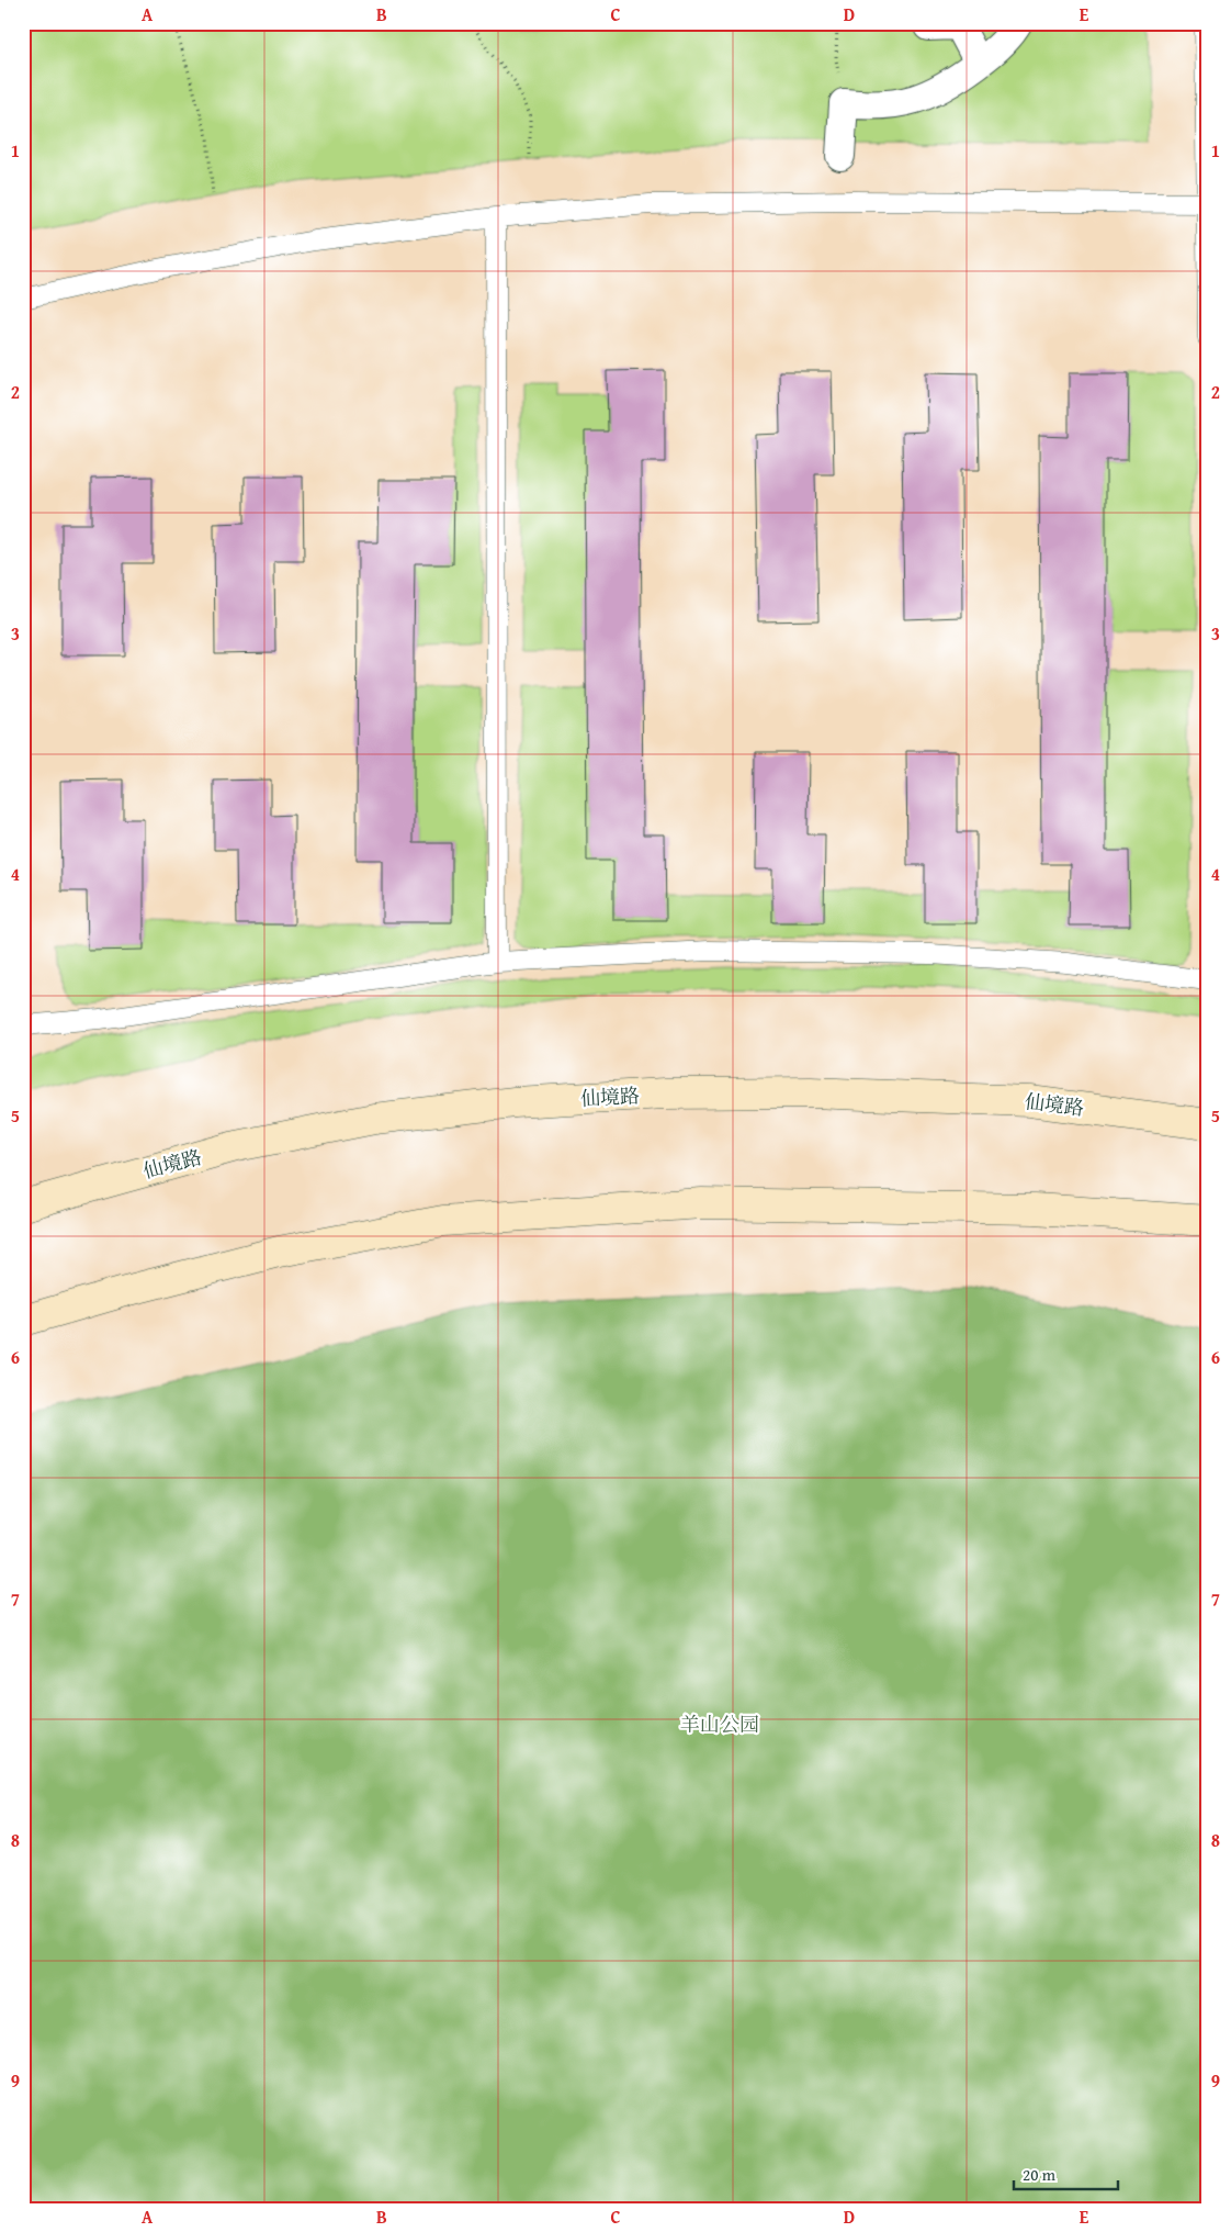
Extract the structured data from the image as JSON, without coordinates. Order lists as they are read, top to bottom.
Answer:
{
  "streets": {
    "main road": ["仙境路"]
  },
  "parks": ["羊山公园"],
  "scale_bar": "20 m",
  "grid": {
    "columns": [
      "A",
      "B",
      "C",
      "D",
      "E"
    ],
    "rows": [
      "1",
      "2",
      "3",
      "4",
      "5",
      "6",
      "7",
      "8",
      "9"
    ]
  }
}
